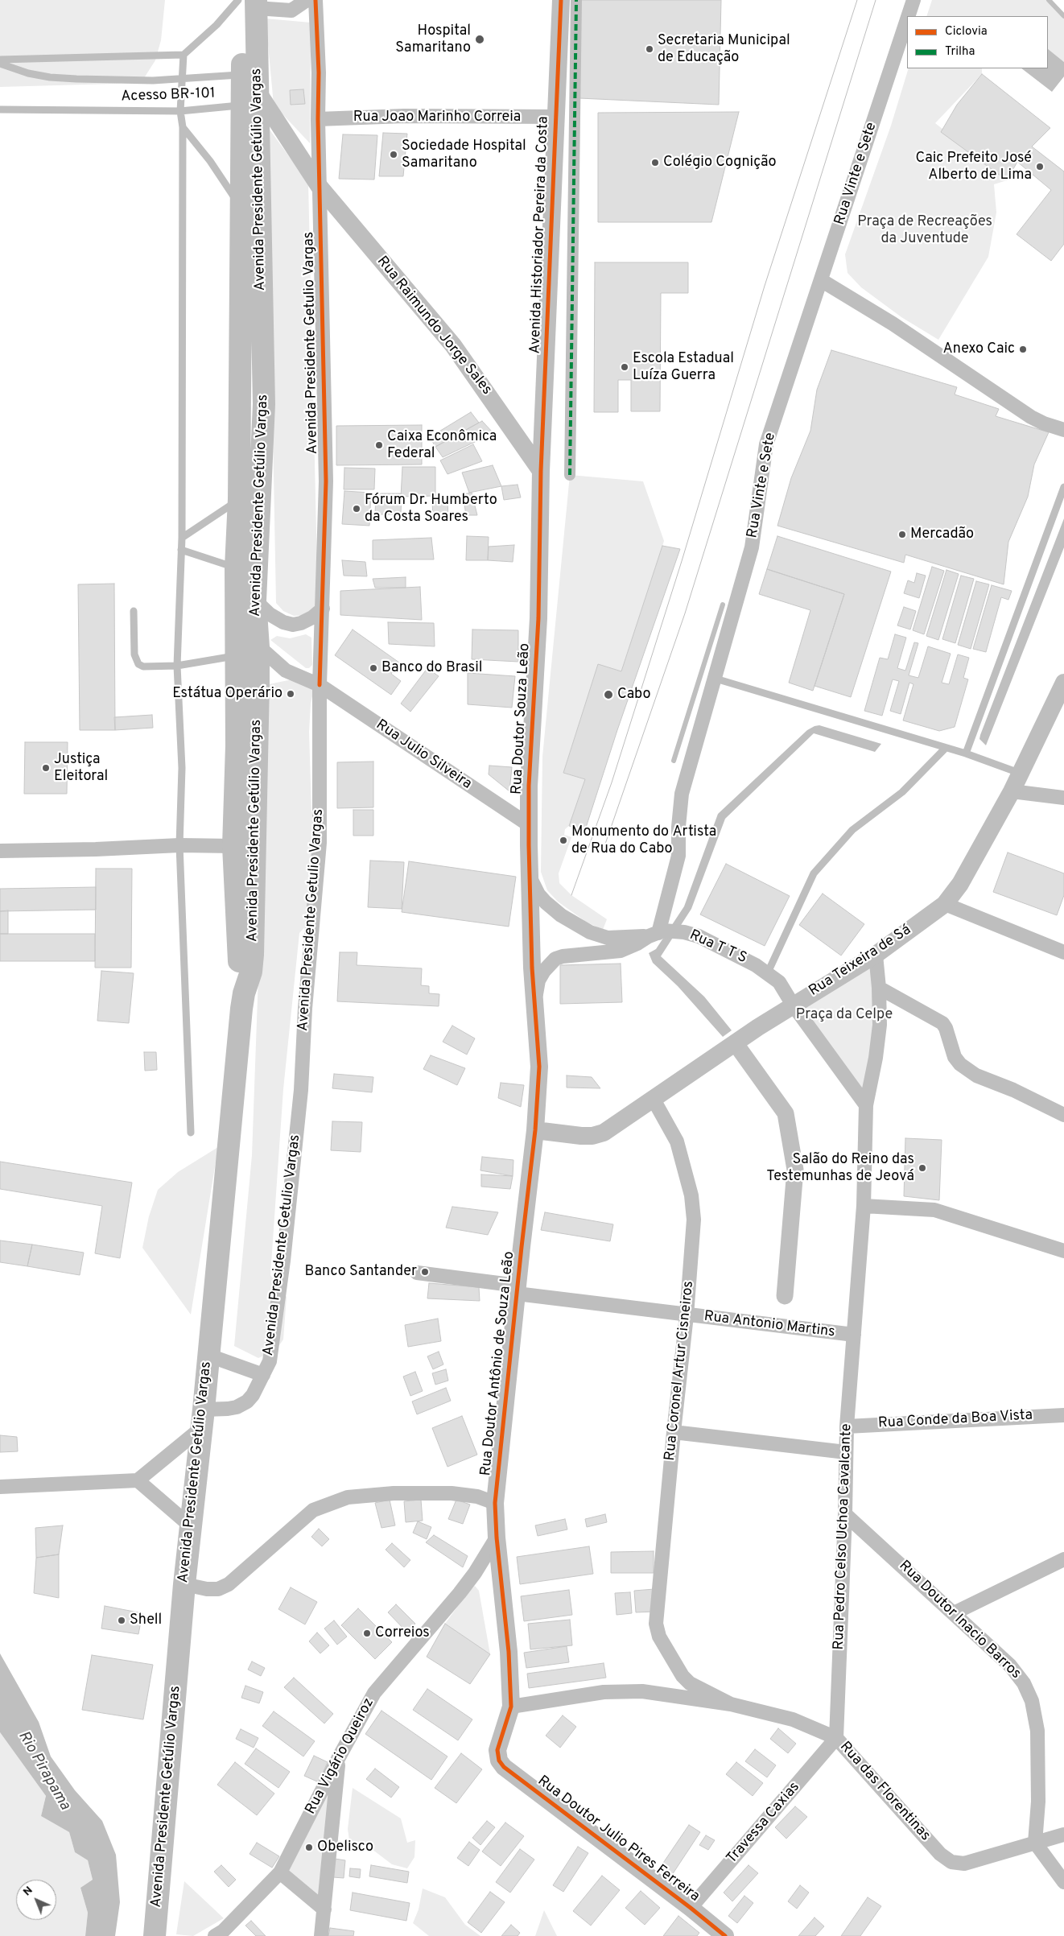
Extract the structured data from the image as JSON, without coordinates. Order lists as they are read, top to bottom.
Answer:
{
  "streets": {
    "main road": ["Avenida Presidente Getúlio Vargas"],
    "street": [
      "Rua Joao Marinho Correia",
      "Rua Vinte e Sete",
      "Avenida Historiador Pereira da Costa",
      "Rua Raimundo Jorge Sales",
      "Avenida Presidente Getulio Vargas",
      "Rua Doutor Souza Leão",
      "Rua Julio Silveira",
      "Rua T T S",
      "Rua Teixeira de Sá",
      "Rua Antonio Martins",
      "Rua Doutor Antônio de Souza Leão",
      "Rua Coronel Artur Cisneiros",
      "Rua Conde da Boa Vista",
      "Rua Pedro Celso Uchoa Cavalcante",
      "Rua Doutor Inacio Barros",
      "Rua Vigário Queiroz",
      "Rua das Florentinas",
      "Travessa Caxias",
      "Rua Doutor Julio Pires Ferreira"
    ],
    "lane": ["Acesso BR-101"]
  },
  "crossings": [
    ["Acesso BR-101", "Avenida Presidente Getúlio Vargas"],
    ["Acesso BR-101", "Rua Raimundo Jorge Sales"],
    ["Rua Joao Marinho Correia", "Avenida Historiador Pereira da Costa"],
    ["Rua Joao Marinho Correia", "Avenida Presidente Getulio Vargas"],
    ["Rua Vinte e Sete", "Rua T T S"],
    ["Avenida Presidente Getúlio Vargas", "Rua Raimundo Jorge Sales"],
    ["Avenida Presidente Getúlio Vargas", "Avenida Presidente Getulio Vargas"],
    ["Avenida Presidente Getúlio Vargas", "Rua Julio Silveira"],
    ["Avenida Historiador Pereira da Costa", "Rua Raimundo Jorge Sales"],
    ["Avenida Historiador Pereira da Costa", "Rua Doutor Souza Leão"],
    ["Rua Raimundo Jorge Sales", "Avenida Presidente Getulio Vargas"],
    ["Rua Raimundo Jorge Sales", "Rua Doutor Souza Leão"],
    ["Avenida Presidente Getulio Vargas", "Rua Julio Silveira"],
    ["Rua Doutor Souza Leão", "Rua Julio Silveira"],
    ["Rua Doutor Souza Leão", "Rua Doutor Antônio de Souza Leão"],
    ["Rua T T S", "Rua Teixeira de Sá"],
    ["Rua T T S", "Rua Doutor Antônio de Souza Leão"],
    ["Rua T T S", "Rua Pedro Celso Uchoa Cavalcante"],
    ["Rua Teixeira de Sá", "Rua Doutor Antônio de Souza Leão"],
    ["Rua Teixeira de Sá", "Rua Coronel Artur Cisneiros"],
    ["Rua Teixeira de Sá", "Rua Pedro Celso Uchoa Cavalcante"],
    ["Rua Antonio Martins", "Rua Doutor Antônio de Souza Leão"],
    ["Rua Antonio Martins", "Rua Coronel Artur Cisneiros"],
    ["Rua Antonio Martins", "Rua Pedro Celso Uchoa Cavalcante"],
    ["Rua Doutor Antônio de Souza Leão", "Rua Vigário Queiroz"],
    ["Rua Doutor Antônio de Souza Leão", "Rua das Florentinas"],
    ["Rua Doutor Antônio de Souza Leão", "Rua Doutor Julio Pires Ferreira"],
    ["Rua Coronel Artur Cisneiros", "Rua das Florentinas"],
    ["Rua Conde da Boa Vista", "Rua Pedro Celso Uchoa Cavalcante"],
    ["Rua Pedro Celso Uchoa Cavalcante", "Rua Doutor Inacio Barros"],
    ["Rua Pedro Celso Uchoa Cavalcante", "Rua das Florentinas"],
    ["Rua Pedro Celso Uchoa Cavalcante", "Travessa Caxias"],
    ["Rua Doutor Inacio Barros", "Rua das Florentinas"],
    ["Rua das Florentinas", "Travessa Caxias"],
    ["Travessa Caxias", "Rua Doutor Julio Pires Ferreira"]
  ],
  "water": ["Rio Pirapama"],
  "parks": ["Praça de Recreações da Juventude", "Praça da Celpe"],
  "places": [
    "Hospital Samaritano",
    "Secretaria Municipal de Educação",
    "Sociedade Hospital Samaritano",
    "Colégio Cognição",
    "Caic Prefeito José Alberto de Lima",
    "Anexo Caic",
    "Escola Estadual Luíza Guerra",
    "Caixa Econômica Federal",
    "Fórum Dr. Humberto da Costa Soares",
    "Mercadão",
    "Banco do Brasil",
    "Estátua Operário",
    "Cabo",
    "Justiça Eleitoral",
    "Monumento do Artista de Rua do Cabo",
    "Salão do Reino das Testemunhas de Jeová",
    "Banco Santander",
    "Shell",
    "Correios",
    "Obelisco"
  ],
  "legend": ["Ciclovia", "Trilha"],
  "north": "top left"
}
